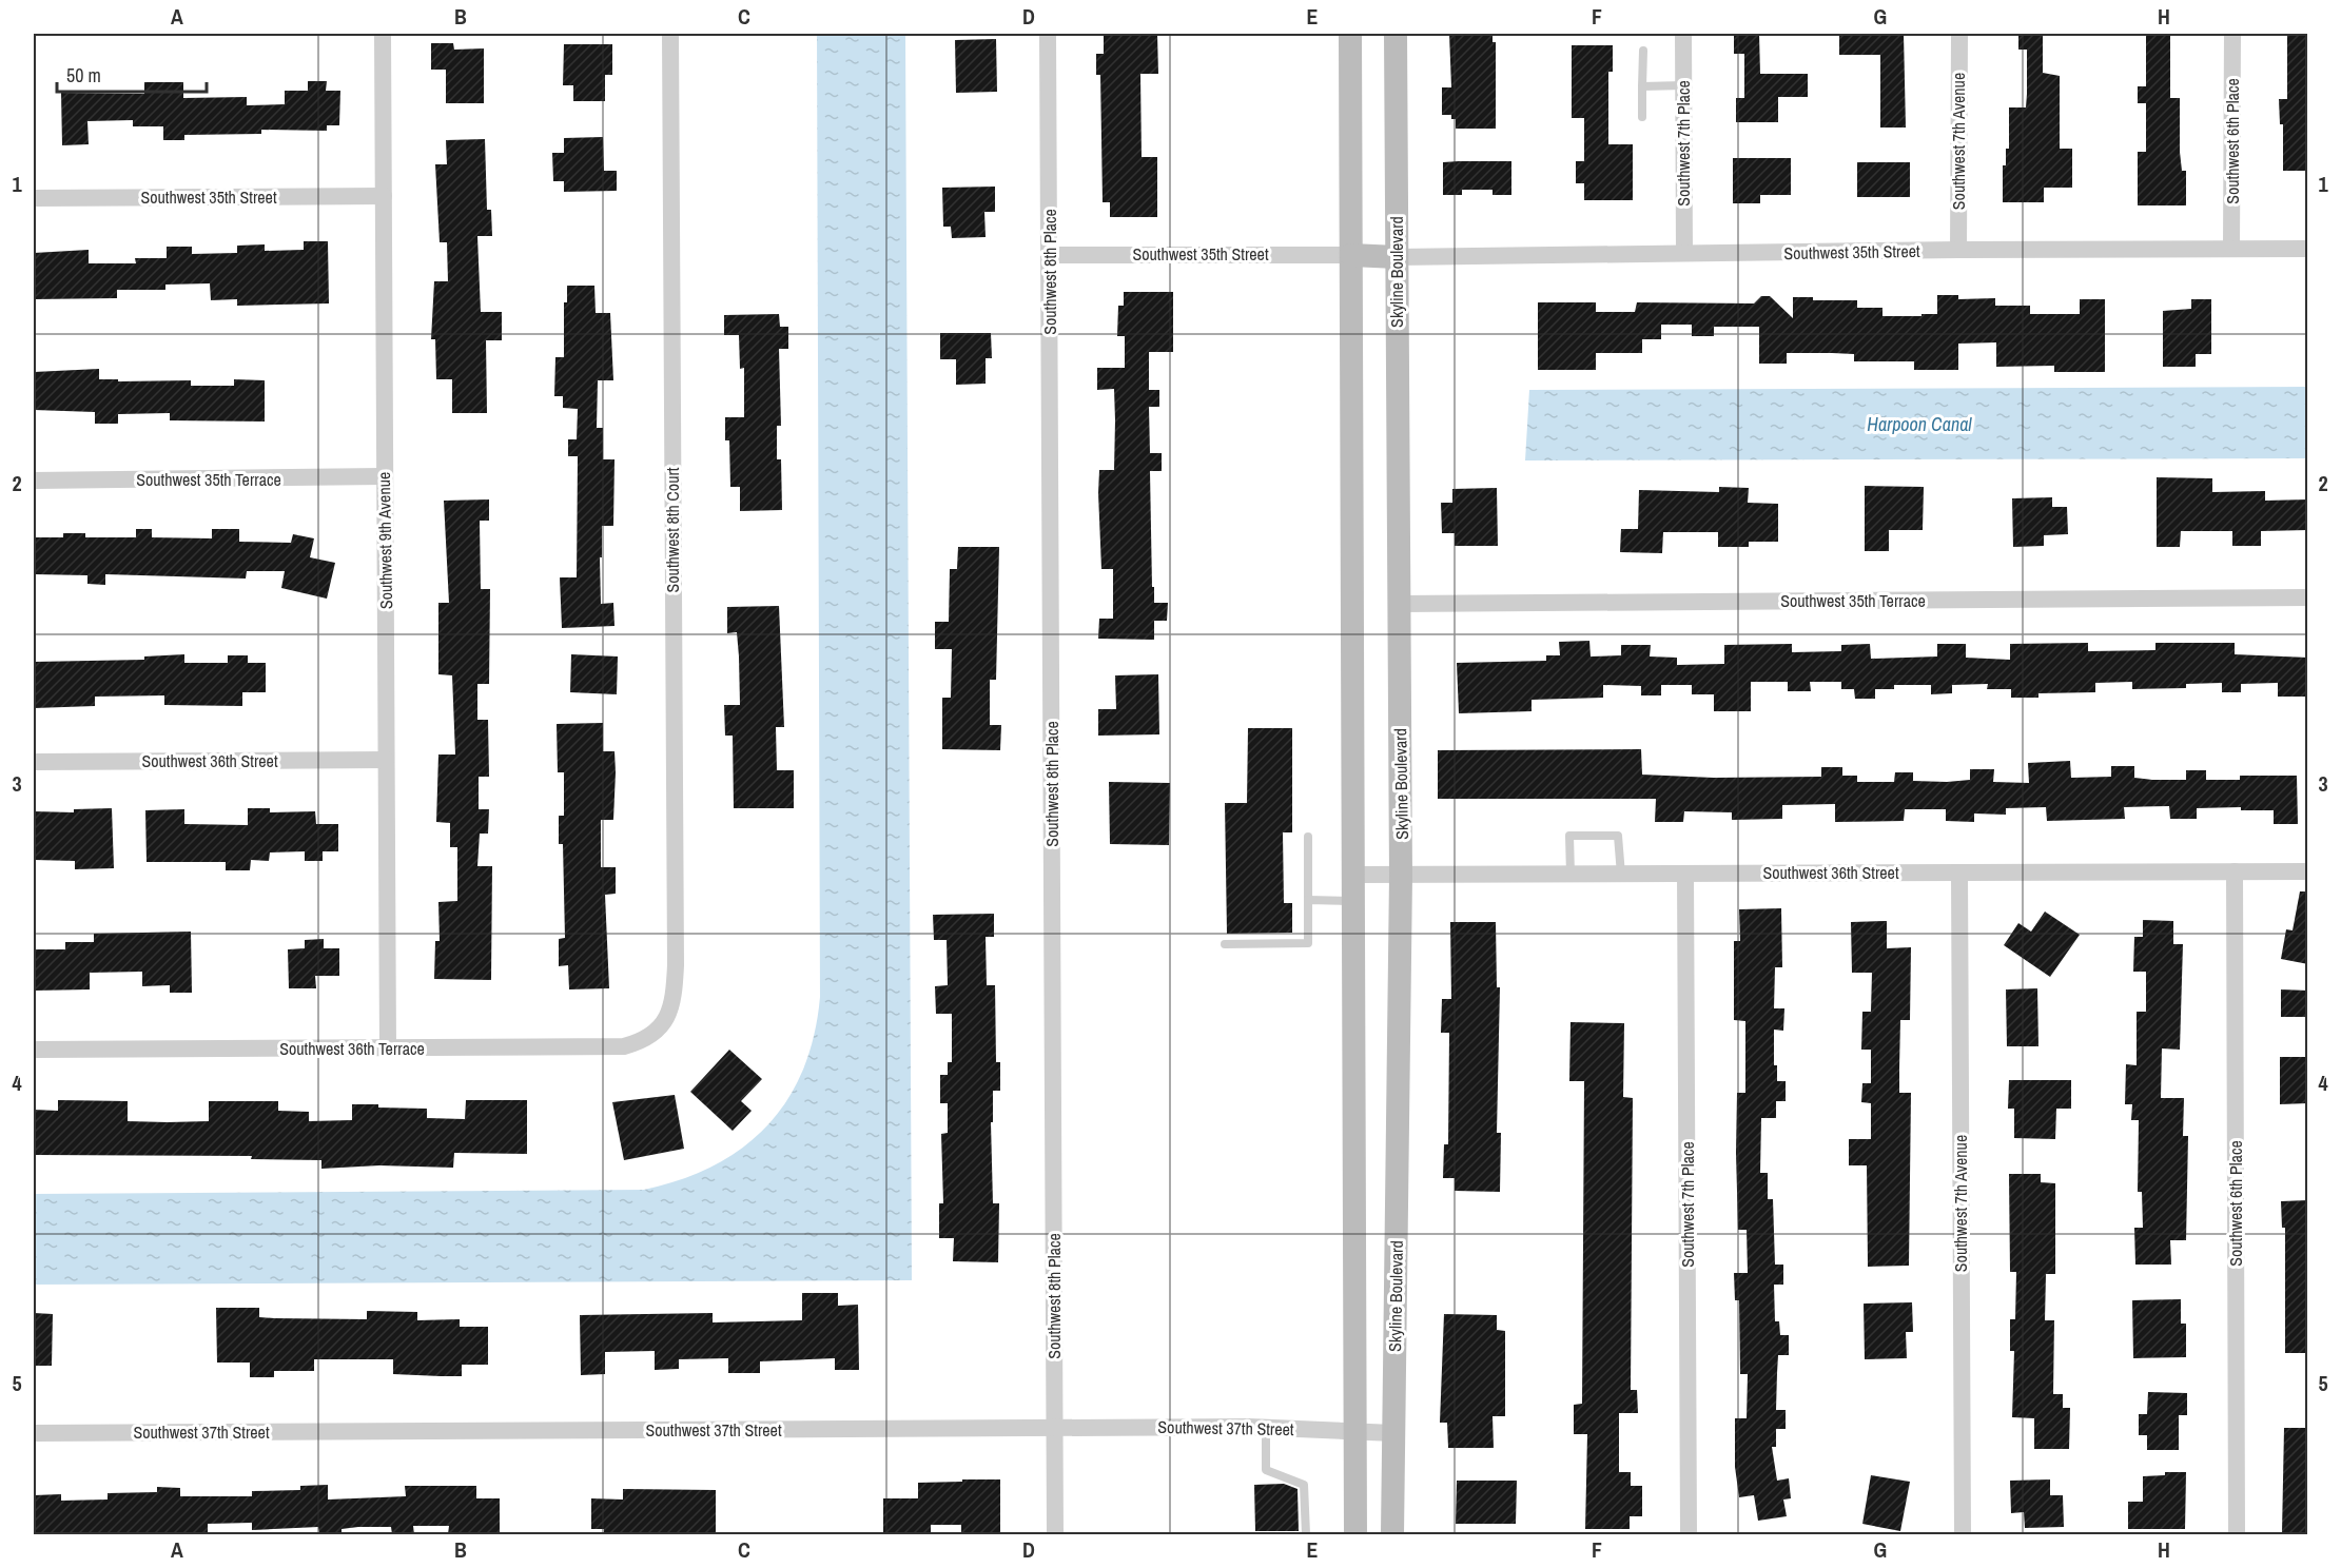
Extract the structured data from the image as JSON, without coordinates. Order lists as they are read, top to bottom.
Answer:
{
  "streets": {
    "street": [
      "Southwest 7th Avenue",
      "Southwest 6th Place",
      "Southwest 7th Place",
      "Southwest 35th Street",
      "Southwest 8th Place",
      "Skyline Boulevard",
      "Southwest 35th Terrace",
      "Southwest 8th Court",
      "Southwest 9th Avenue",
      "Southwest 36th Street",
      "Southwest 36th Terrace",
      "Southwest 37th Street"
    ]
  },
  "crossings": [
    ["Southwest 7th Avenue", "Southwest 35th Street"],
    ["Southwest 7th Avenue", "Southwest 36th Street"],
    ["Southwest 6th Place", "Southwest 35th Street"],
    ["Southwest 6th Place", "Southwest 36th Street"],
    ["Southwest 7th Place", "Southwest 35th Street"],
    ["Southwest 7th Place", "Southwest 36th Street"],
    ["Southwest 35th Street", "Southwest 8th Place"],
    ["Southwest 35th Street", "Skyline Boulevard"],
    ["Southwest 35th Street", "Southwest 9th Avenue"],
    ["Southwest 8th Place", "Southwest 37th Street"],
    ["Skyline Boulevard", "Southwest 35th Terrace"],
    ["Skyline Boulevard", "Southwest 36th Street"],
    ["Skyline Boulevard", "Southwest 37th Street"],
    ["Southwest 35th Terrace", "Southwest 9th Avenue"],
    ["Southwest 8th Court", "Southwest 36th Terrace"],
    ["Southwest 9th Avenue", "Southwest 36th Street"],
    ["Southwest 9th Avenue", "Southwest 36th Terrace"]
  ],
  "water": ["Harpoon Canal"],
  "scale_bar": "50 m",
  "grid": {
    "columns": [
      "A",
      "B",
      "C",
      "D",
      "E",
      "F",
      "G",
      "H"
    ],
    "rows": [
      "1",
      "2",
      "3",
      "4",
      "5"
    ]
  }
}
